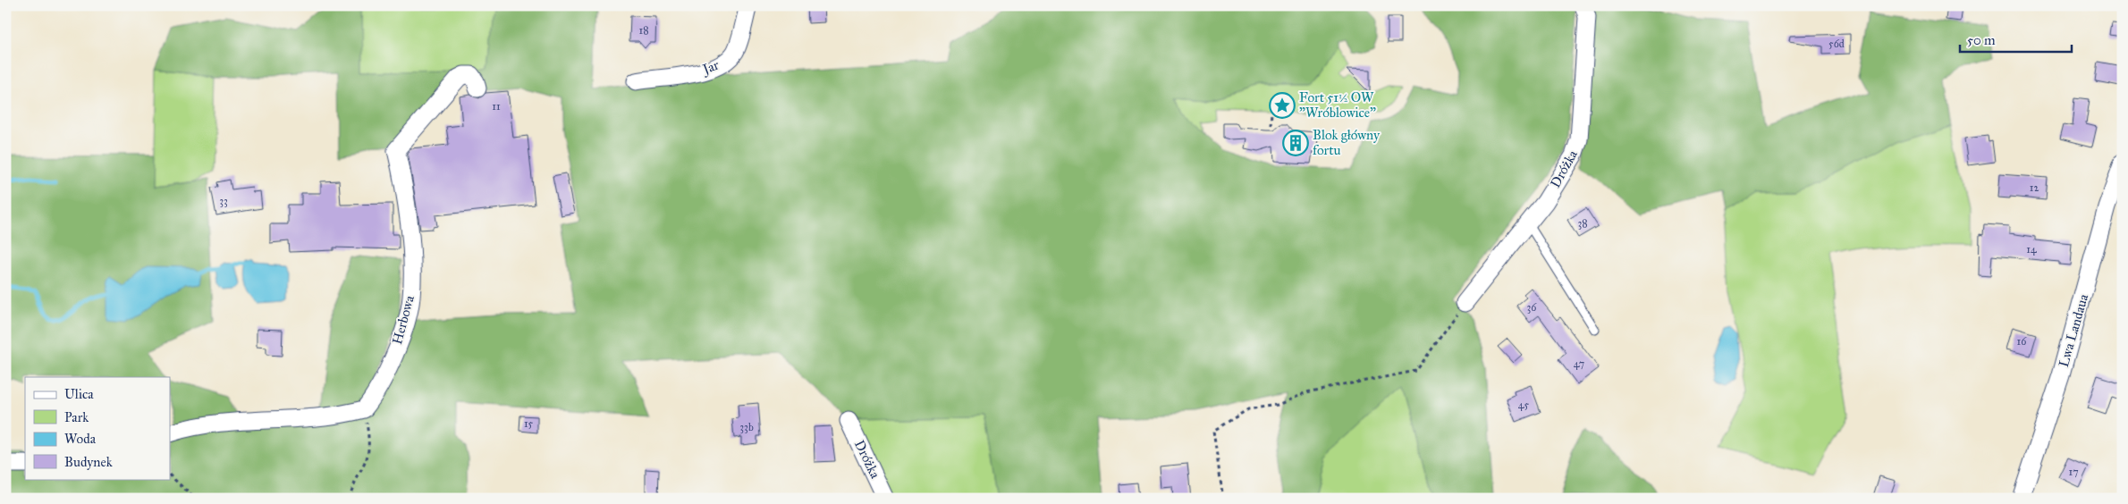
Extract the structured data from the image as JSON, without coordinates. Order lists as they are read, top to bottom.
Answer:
{
  "streets": {
    "street": [
      "Jar",
      "Dróżka",
      "Herbowa",
      "Lwa Landaua"
    ]
  },
  "places": {
    "place": ["Fort 51½ OW \"Wróblowice\""],
    "building": ["Blok główny fortu"]
  },
  "house_numbers": [
    "18",
    "56d",
    "11",
    "12",
    "33",
    "38",
    "14",
    "36",
    "16",
    "47",
    "45",
    "15",
    "33b",
    "17"
  ],
  "legend": [
    "Ulica",
    "Park",
    "Woda",
    "Budynek"
  ],
  "scale_bar": "50 m"
}
